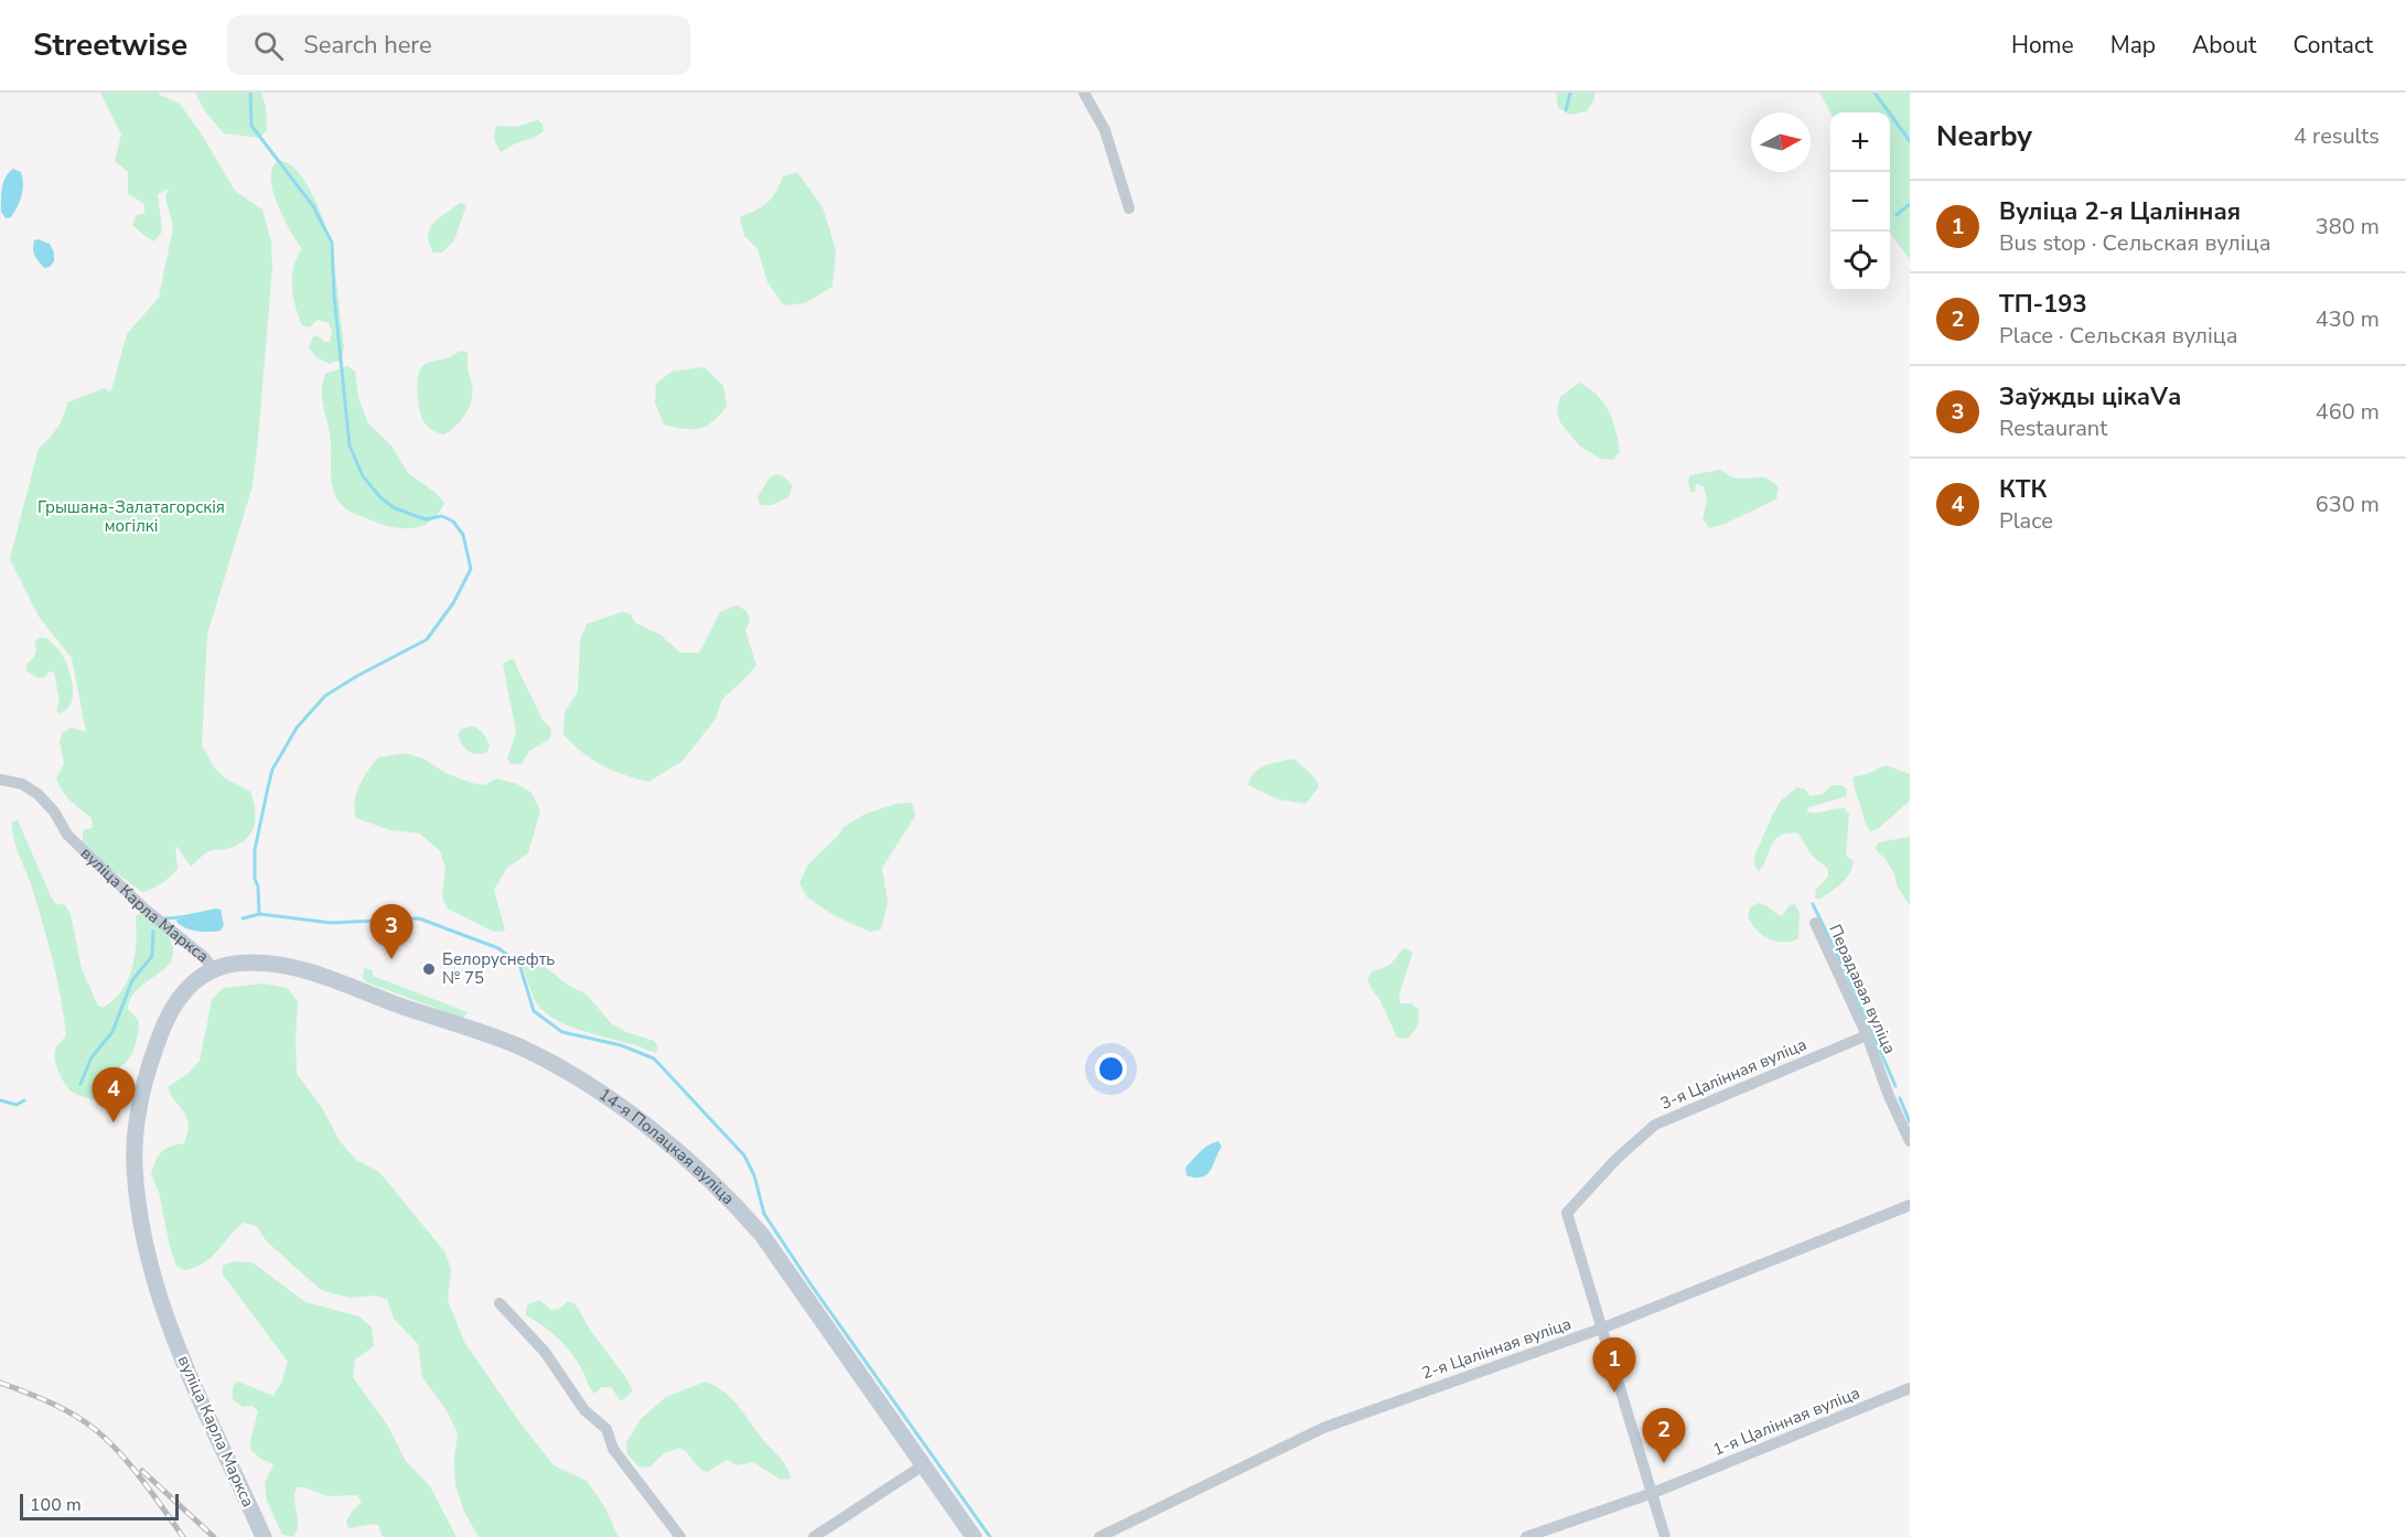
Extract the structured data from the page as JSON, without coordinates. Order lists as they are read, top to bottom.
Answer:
{
  "streets": {
    "main road": ["вуліца Карла Маркса", "14-я Полацкая вуліца"],
    "street": [
      "Перадавая вуліца",
      "3-я Цалінная вуліца",
      "2-я Цалінная вуліца",
      "1-я Цалінная вуліца"
    ]
  },
  "crossings": [
    ["вуліца Карла Маркса", "14-я Полацкая вуліца"],
    ["Перадавая вуліца", "3-я Цалінная вуліца"],
    ["3-я Цалінная вуліца", "2-я Цалінная вуліца"]
  ],
  "parks": ["Грышана-Залатагорскія могілкі"],
  "places": ["Белоруснефть № 75"],
  "scale_bar": "100 m",
  "north": "right",
  "page": {
    "header": "Streetwise",
    "search": "Search here",
    "nav": [
      "Home",
      "Map",
      "About",
      "Contact"
    ],
    "heading": ["Nearby", "4 results"],
    "map_buttons": ["+", "−"],
    "list": [
      {
        "mark": "1",
        "name": "Вуліца 2-я Цалінная",
        "note": "Bus stop · Сельская вуліца",
        "value": "380 m"
      },
      {
        "mark": "2",
        "name": "ТП-193",
        "note": "Place · Сельская вуліца",
        "value": "430 m"
      },
      {
        "mark": "3",
        "name": "Заўжды цікаVа",
        "note": "Restaurant",
        "value": "460 m"
      },
      {
        "mark": "4",
        "name": "КТК",
        "note": "Place",
        "value": "630 m"
      }
    ],
    "pins": [
      "3",
      "4",
      "1",
      "2"
    ],
    "scale": "100 m"
  }
}
